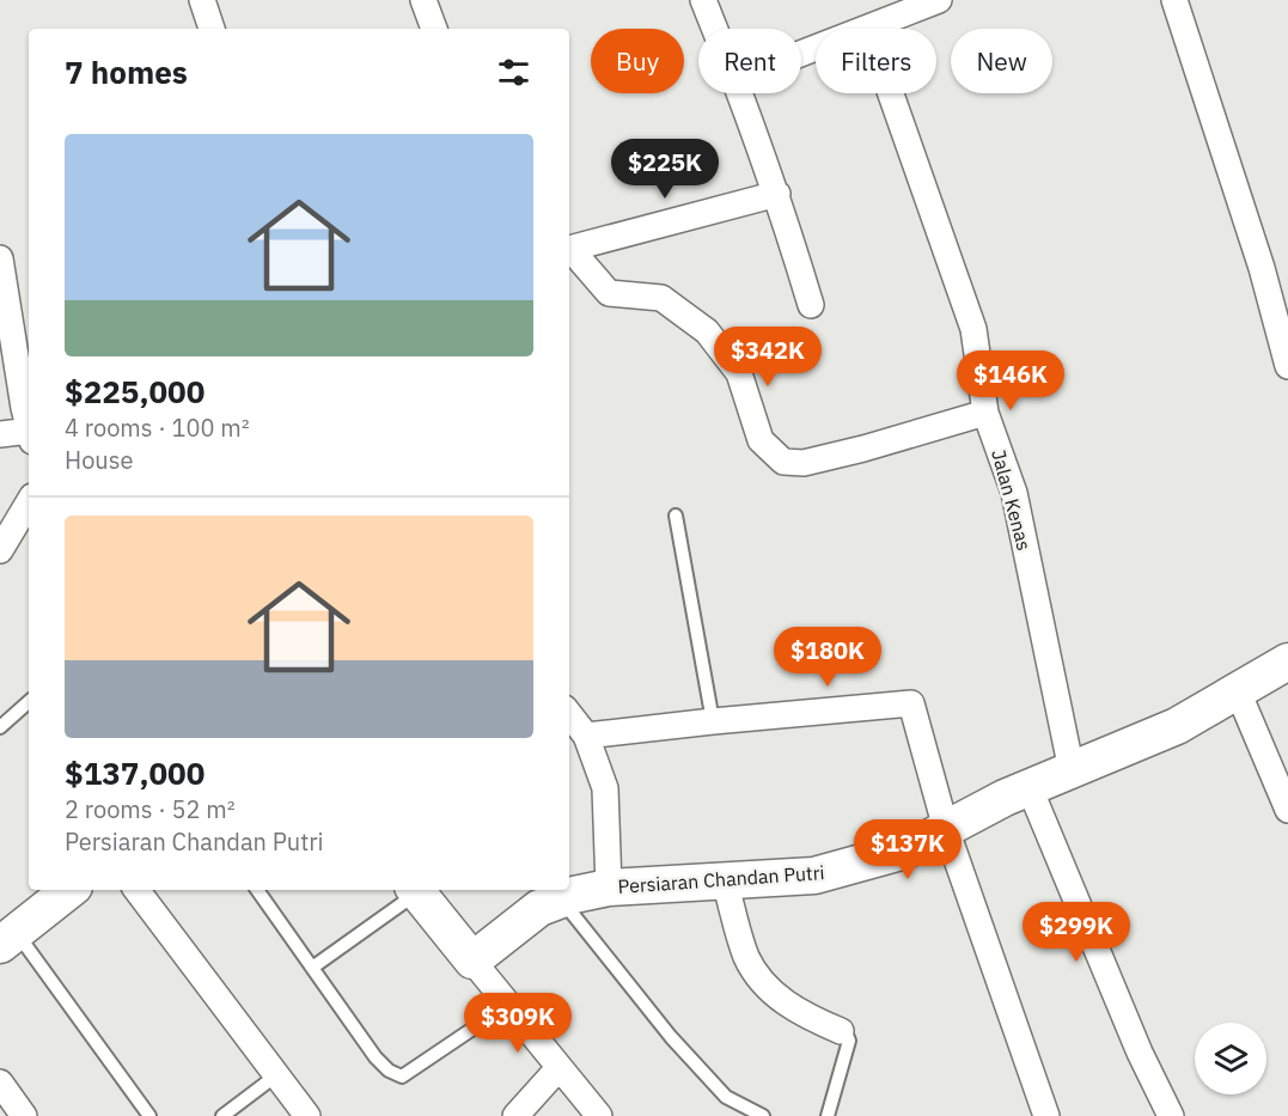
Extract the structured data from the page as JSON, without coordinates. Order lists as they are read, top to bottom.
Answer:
{
  "streets": {
    "street": ["Jalan Kenas", "Persiaran Chandan Putri"]
  },
  "crossings": [
    ["Jalan Kenas", "Persiaran Chandan Putri"]
  ],
  "page": {
    "chip": [
      "Buy",
      "Rent",
      "Filters",
      "New"
    ],
    "heading": "7 homes",
    "list": [
      {
        "name": "$225,000",
        "note": "4 rooms · 100 m² · House"
      },
      {
        "name": "$137,000",
        "note": "2 rooms · 52 m² · Persiaran Chandan Putri"
      }
    ],
    "price": [
      "$225K",
      "$342K",
      "$146K",
      "$180K",
      "$137K",
      "$299K",
      "$309K"
    ]
  }
}
